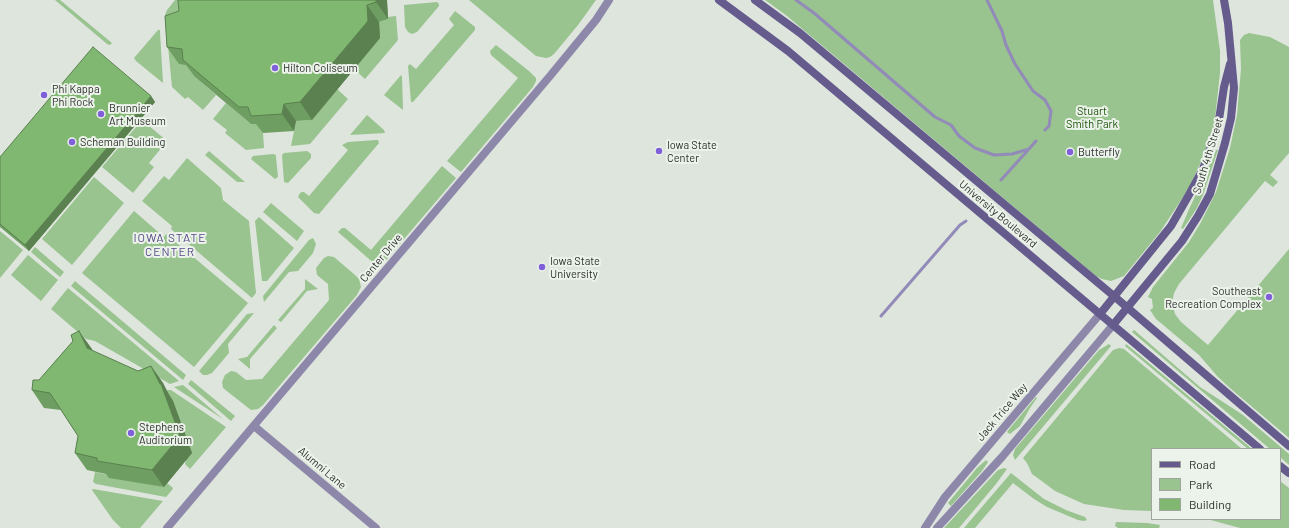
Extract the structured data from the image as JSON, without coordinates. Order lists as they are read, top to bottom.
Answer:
{
  "streets": {
    "main road": ["South 4th Street", "University Boulevard"],
    "street": ["Center Drive", "Jack Trice Way", "Alumni Lane"]
  },
  "crossings": [
    ["South 4th Street", "University Boulevard"],
    ["South 4th Street", "Jack Trice Way"],
    ["University Boulevard", "Jack Trice Way"],
    ["Center Drive", "Alumni Lane"]
  ],
  "districts": ["IOWA STATE CENTER"],
  "parks": ["Stuart Smith Park"],
  "places": [
    "Hilton Coliseum",
    "Phi Kappa Phi Rock",
    "Brunnier Art Museum",
    "Scheman Building",
    "Iowa State Center",
    "Butterfly",
    "Iowa State University",
    "Southeast Recreation Complex",
    "Stephens Auditorium"
  ],
  "legend": ["Road", "Park", "Building"]
}
